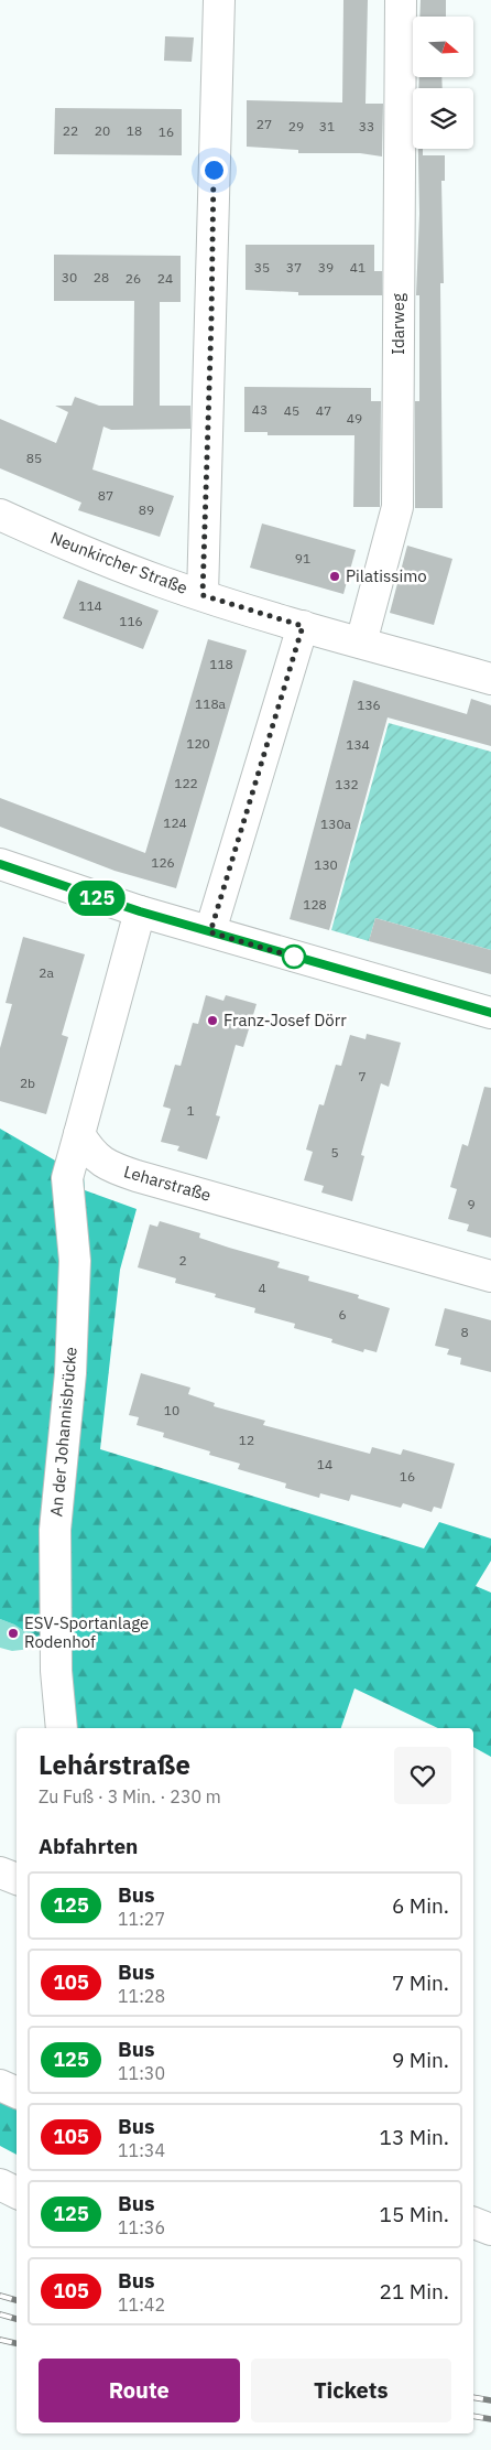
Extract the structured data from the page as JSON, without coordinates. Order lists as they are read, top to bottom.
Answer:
{
  "streets": {
    "street": [
      "Idarweg",
      "Neunkircher Straße",
      "Leharstraße",
      "An der Johannisbrücke"
    ]
  },
  "crossings": [
    ["Idarweg", "Neunkircher Straße"],
    ["Leharstraße", "An der Johannisbrücke"]
  ],
  "places": ["Pilatissimo", "Franz-Josef Dörr", "ESV-Sportanlage Rodenhof"],
  "lines": ["bus line 125"],
  "house_numbers": [
    "27",
    "29",
    "31",
    "33",
    "22",
    "20",
    "18",
    "16",
    "35",
    "37",
    "39",
    "41",
    "30",
    "28",
    "26",
    "24",
    "43",
    "45",
    "47",
    "49",
    "85",
    "87",
    "89",
    "91",
    "114",
    "116",
    "118",
    "118a",
    "136",
    "120",
    "134",
    "122",
    "132",
    "124",
    "130a",
    "126",
    "130",
    "128",
    "2a",
    "7",
    "2b",
    "1",
    "5",
    "9",
    "2",
    "4",
    "6",
    "8",
    "10",
    "12",
    "14",
    "16"
  ],
  "north": "right",
  "page": {
    "on_map": "125",
    "heading": [
      ["Lehárstraße", "Zu Fuß · 3 Min. · 230 m"],
      "Abfahrten"
    ],
    "list": [
      {
        "mark": "125",
        "name": "Bus",
        "note": "11:27",
        "value": "6 Min."
      },
      {
        "mark": "105",
        "name": "Bus",
        "note": "11:28",
        "value": "7 Min."
      },
      {
        "mark": "125",
        "name": "Bus",
        "note": "11:30",
        "value": "9 Min."
      },
      {
        "mark": "105",
        "name": "Bus",
        "note": "11:34",
        "value": "13 Min."
      },
      {
        "mark": "125",
        "name": "Bus",
        "note": "11:36",
        "value": "15 Min."
      },
      {
        "mark": "105",
        "name": "Bus",
        "note": "11:42",
        "value": "21 Min."
      }
    ],
    "buttons": ["Route", "Tickets"]
  }
}
